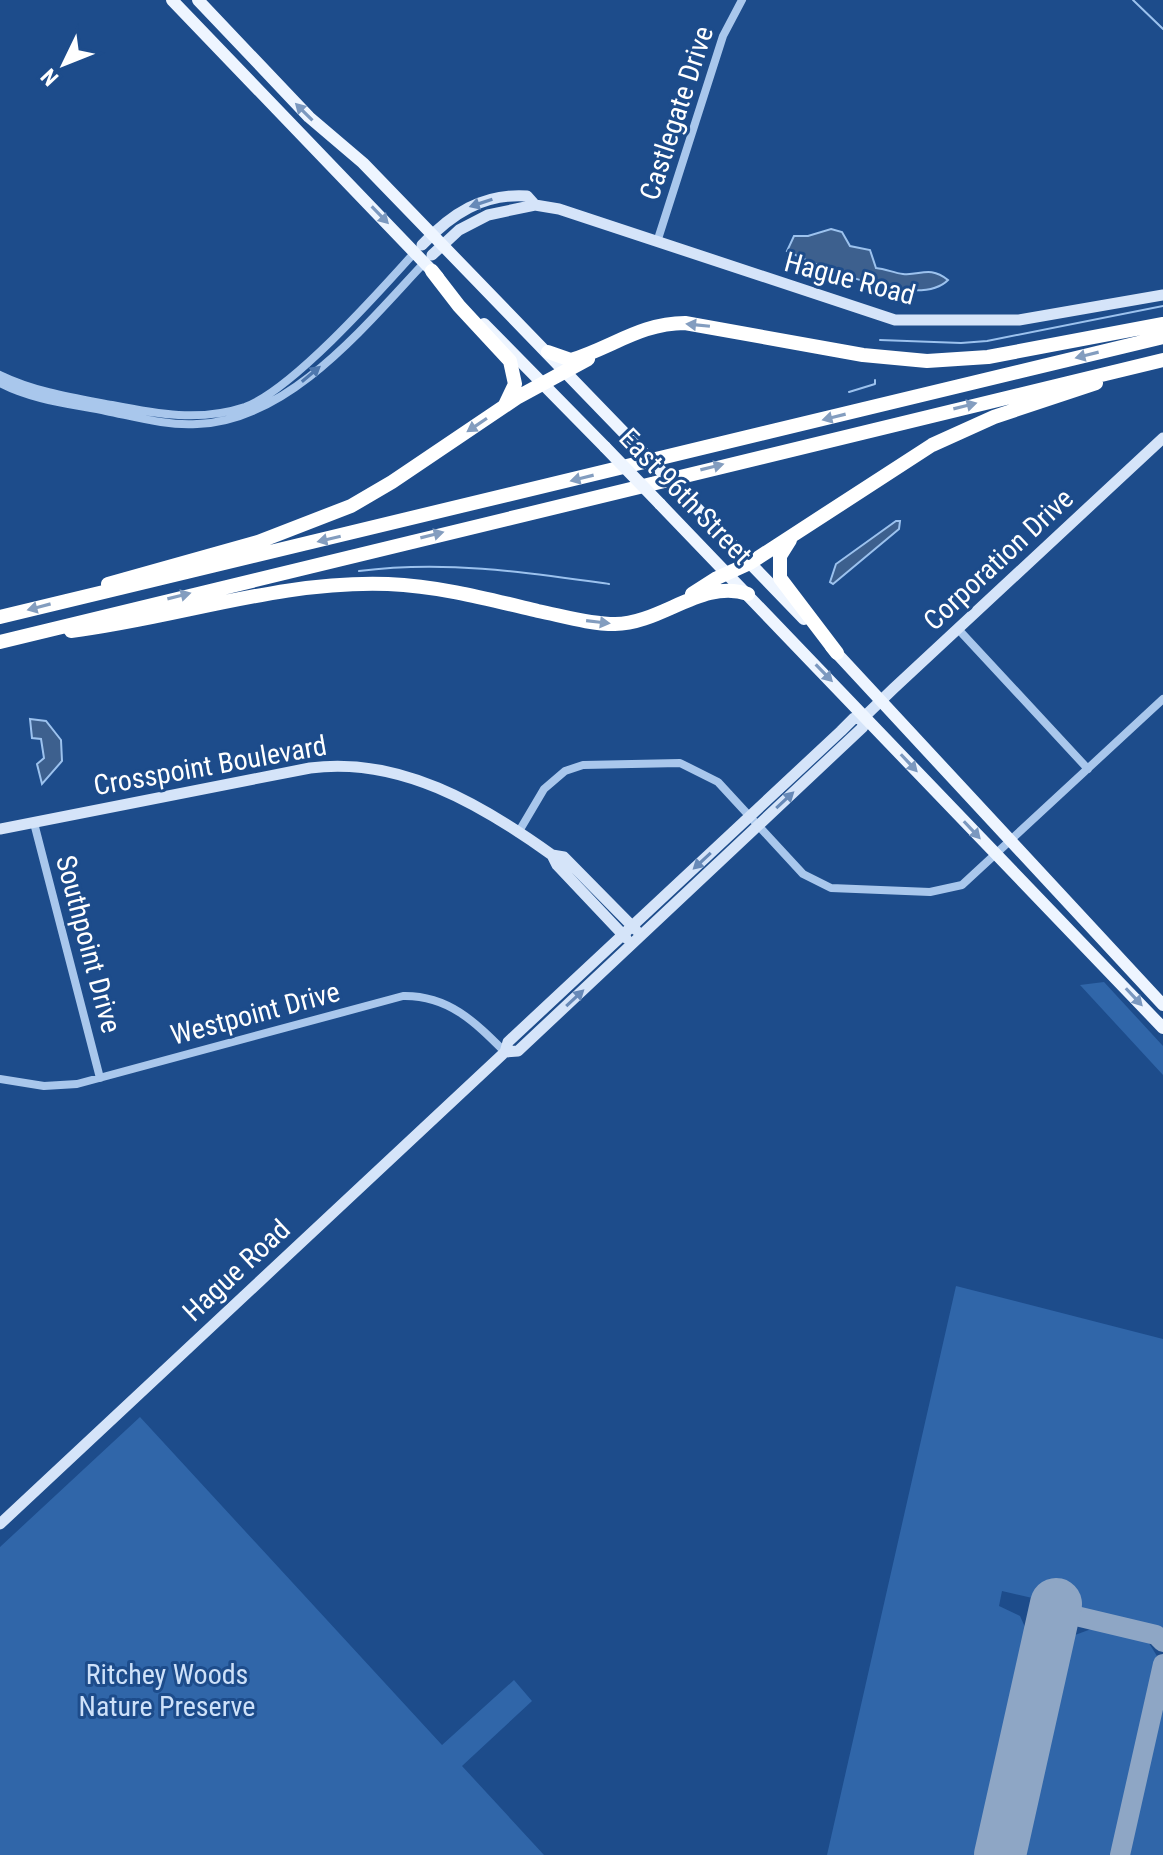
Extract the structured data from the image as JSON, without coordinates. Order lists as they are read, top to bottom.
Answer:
{
  "streets": {
    "main road": ["East 96th Street"],
    "street": [
      "Castlegate Drive",
      "Hague Road",
      "Corporation Drive",
      "Crosspoint Boulevard",
      "Southpoint Drive",
      "Westpoint Drive"
    ]
  },
  "crossings": [
    ["Castlegate Drive", "Hague Road"],
    ["Hague Road", "East 96th Street"],
    ["Hague Road", "Corporation Drive"],
    ["Hague Road", "Crosspoint Boulevard"],
    ["Hague Road", "Westpoint Drive"],
    ["East 96th Street", "Corporation Drive"],
    ["Crosspoint Boulevard", "Southpoint Drive"],
    ["Southpoint Drive", "Westpoint Drive"]
  ],
  "parks": ["Ritchey Woods Nature Preserve"],
  "north": "bottom left"
}
